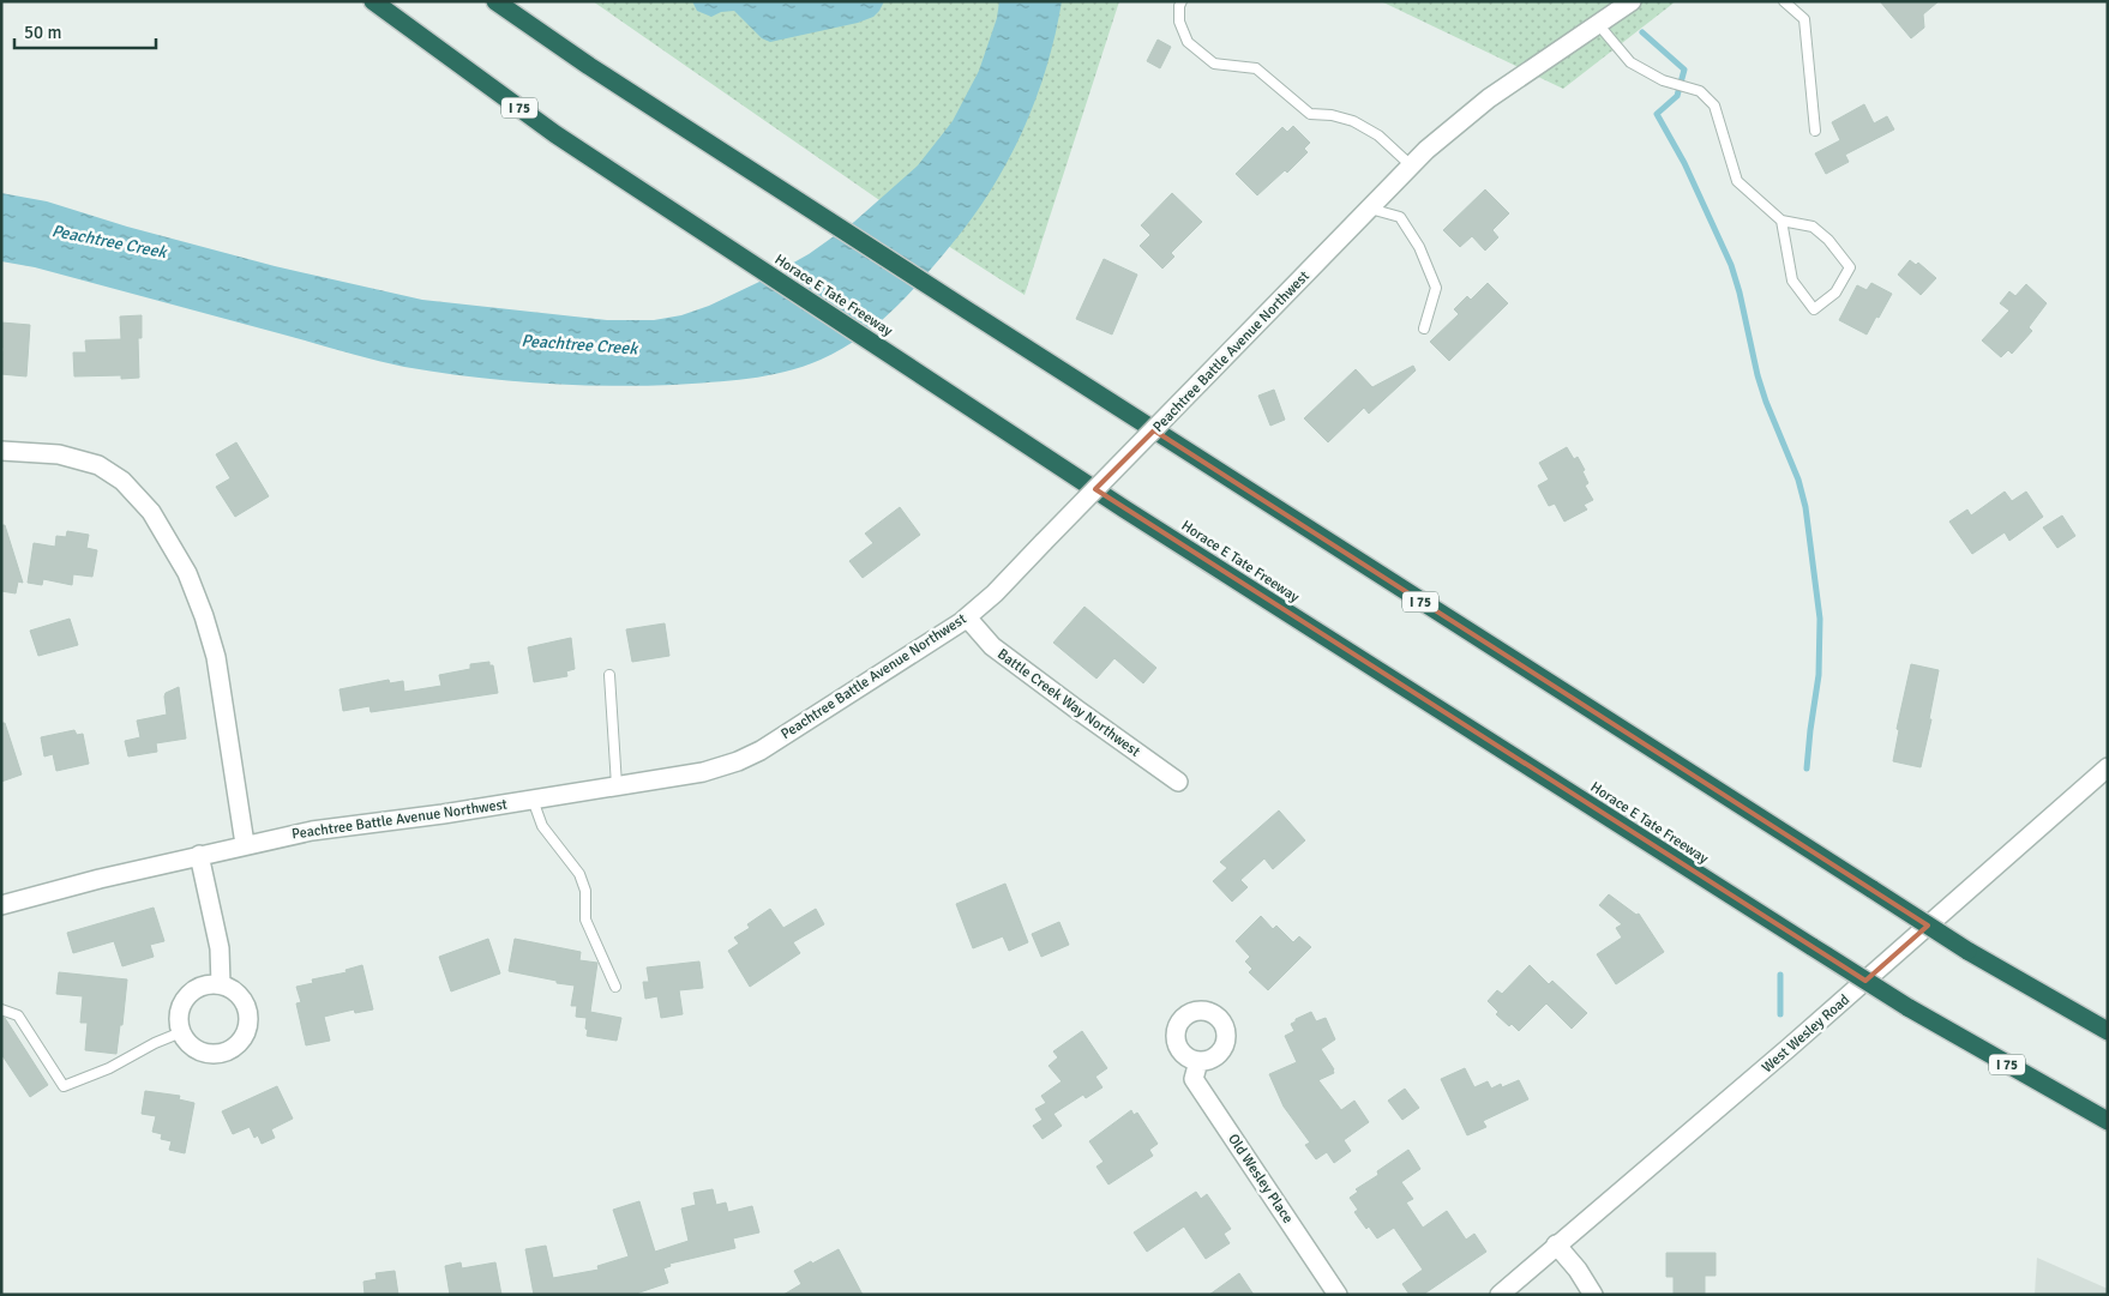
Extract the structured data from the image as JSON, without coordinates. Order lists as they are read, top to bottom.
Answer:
{
  "streets": {
    "highway": ["I 75", "Horace E Tate Freeway"],
    "street": [
      "Peachtree Battle Avenue Northwest",
      "Battle Creek Way Northwest",
      "West Wesley Road",
      "Old Wesley Place"
    ]
  },
  "crossings": [
    ["Peachtree Battle Avenue Northwest", "Battle Creek Way Northwest"]
  ],
  "water": ["Peachtree Creek"],
  "scale_bar": "50 m"
}
